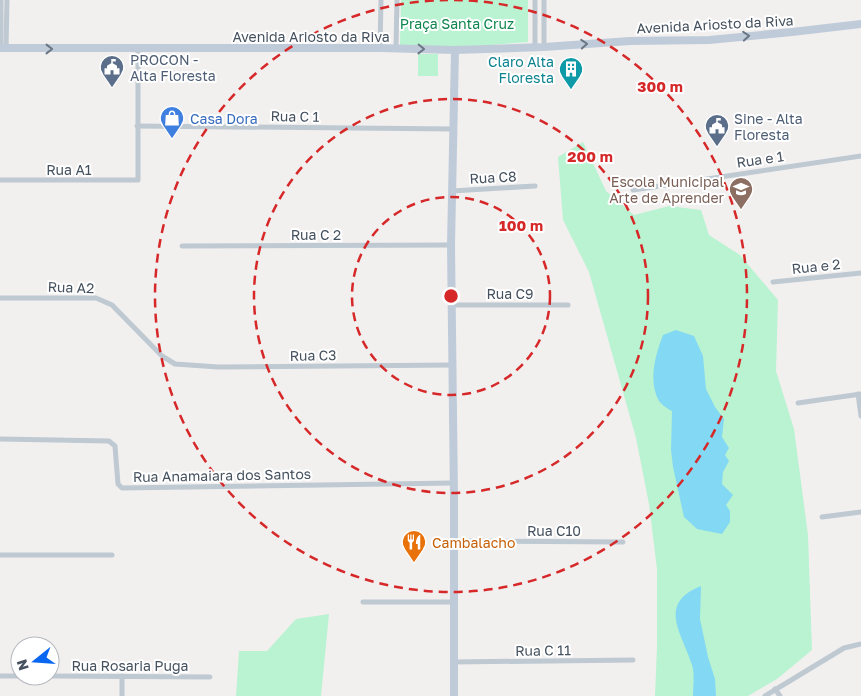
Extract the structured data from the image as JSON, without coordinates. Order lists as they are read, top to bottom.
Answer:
{
  "streets": {
    "street": [
      "Avenida Ariosto da Riva",
      "Rua C 1",
      "Rua e 1",
      "Rua A1",
      "Rua C8",
      "Rua C 2",
      "Rua e 2",
      "Rua A2",
      "Rua C9",
      "Rua C3",
      "Rua Anamaiara dos Santos",
      "Rua C10",
      "Rua C 11",
      "Rua Rosaria Puga"
    ]
  },
  "crossings": [
    ["Rua C 1", "Rua A1"],
    ["Rua A2", "Rua C3"]
  ],
  "one_way": ["Avenida Ariosto da Riva"],
  "parks": ["Praça Santa Cruz"],
  "places": {
    "public building": ["PROCON - Alta Floresta", "Sine - Alta Floresta"],
    "building": ["Claro Alta Floresta"],
    "shop": ["Casa Dora"],
    "school or university": ["Escola Municipal Arte de Aprender"],
    "restaurant": ["Cambalacho"]
  },
  "north": "left",
  "rings": ["300 m", "200 m", "100 m"]
}
